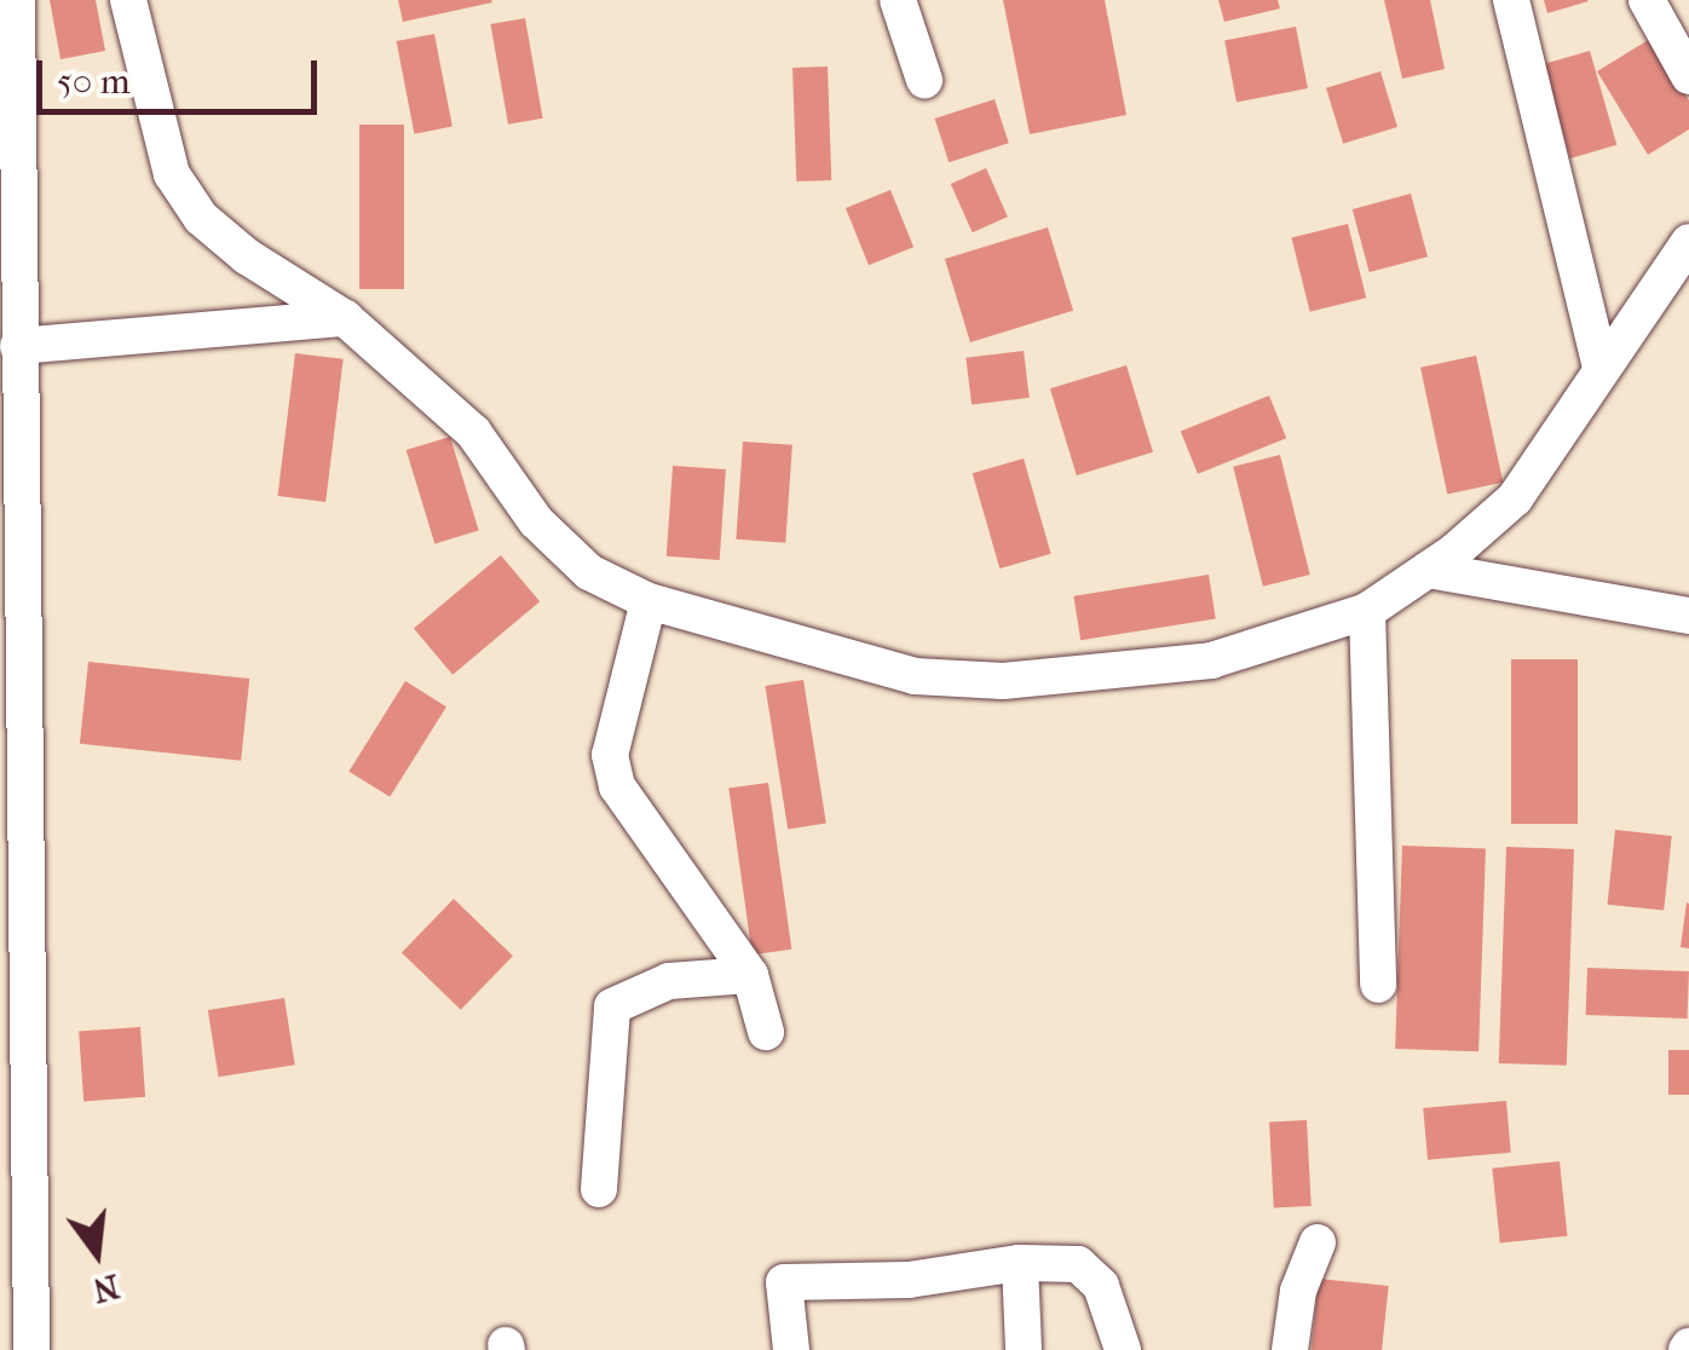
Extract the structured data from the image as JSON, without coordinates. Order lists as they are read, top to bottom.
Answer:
{
  "scale_bar": "50 m",
  "north": "bottom"
}
